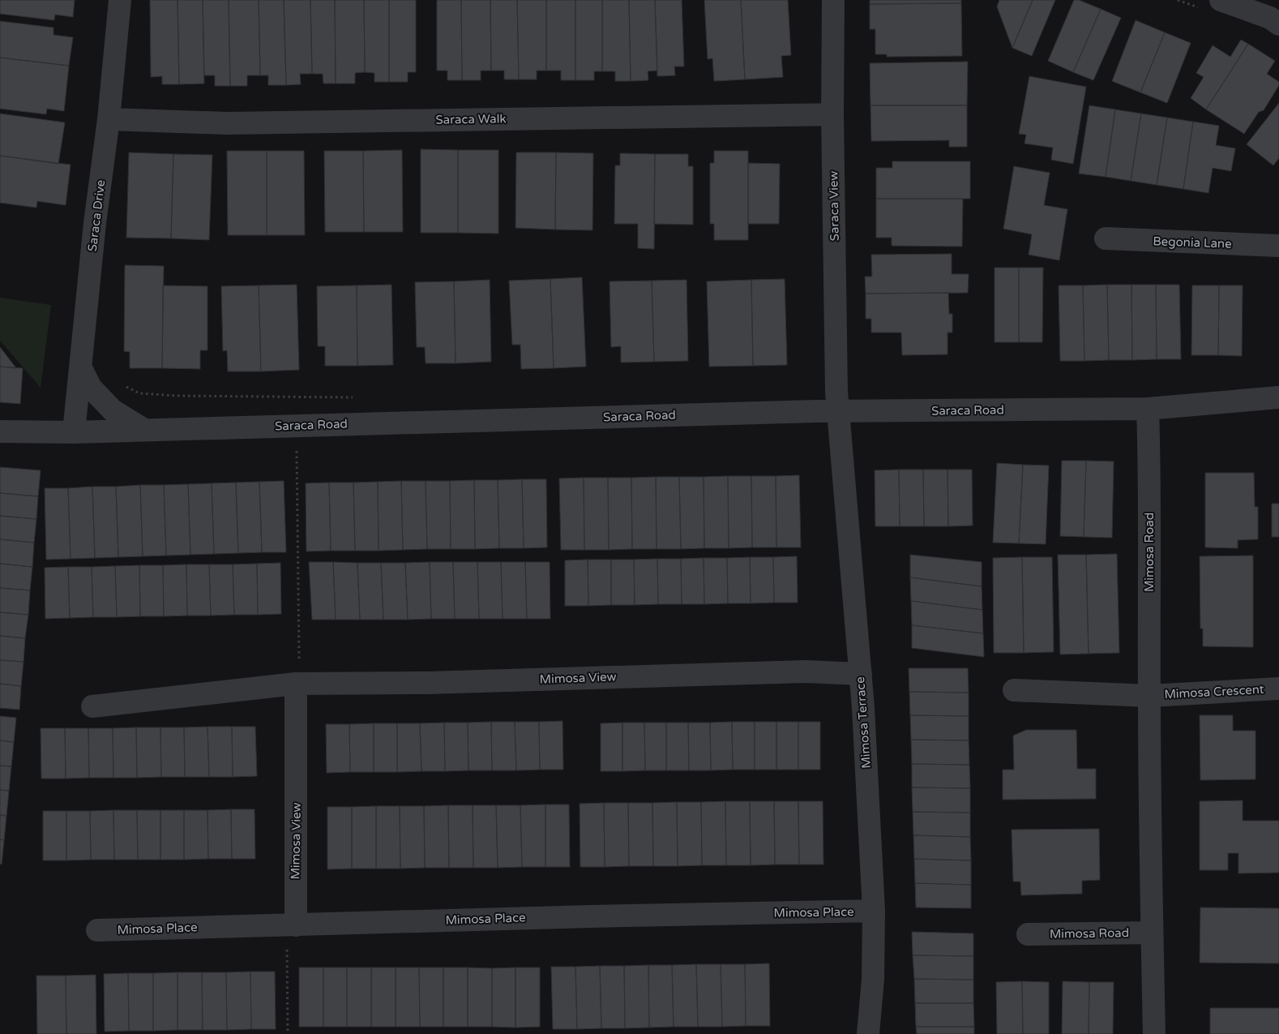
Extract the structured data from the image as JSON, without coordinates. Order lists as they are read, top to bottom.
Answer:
{
  "streets": {
    "street": [
      "Saraca Walk",
      "Saraca View",
      "Saraca Drive",
      "Begonia Lane",
      "Saraca Road",
      "Mimosa Road",
      "Mimosa View",
      "Mimosa Crescent",
      "Mimosa Terrace",
      "Mimosa Place"
    ]
  },
  "crossings": [
    ["Saraca Walk", "Saraca View"],
    ["Saraca Walk", "Saraca Drive"],
    ["Saraca View", "Saraca Road"],
    ["Saraca View", "Mimosa Terrace"],
    ["Saraca Drive", "Saraca Road"],
    ["Saraca Road", "Mimosa Road"],
    ["Saraca Road", "Mimosa Terrace"],
    ["Mimosa Road", "Mimosa Crescent"],
    ["Mimosa View", "Mimosa Terrace"],
    ["Mimosa View", "Mimosa Place"],
    ["Mimosa Terrace", "Mimosa Place"]
  ]
}
